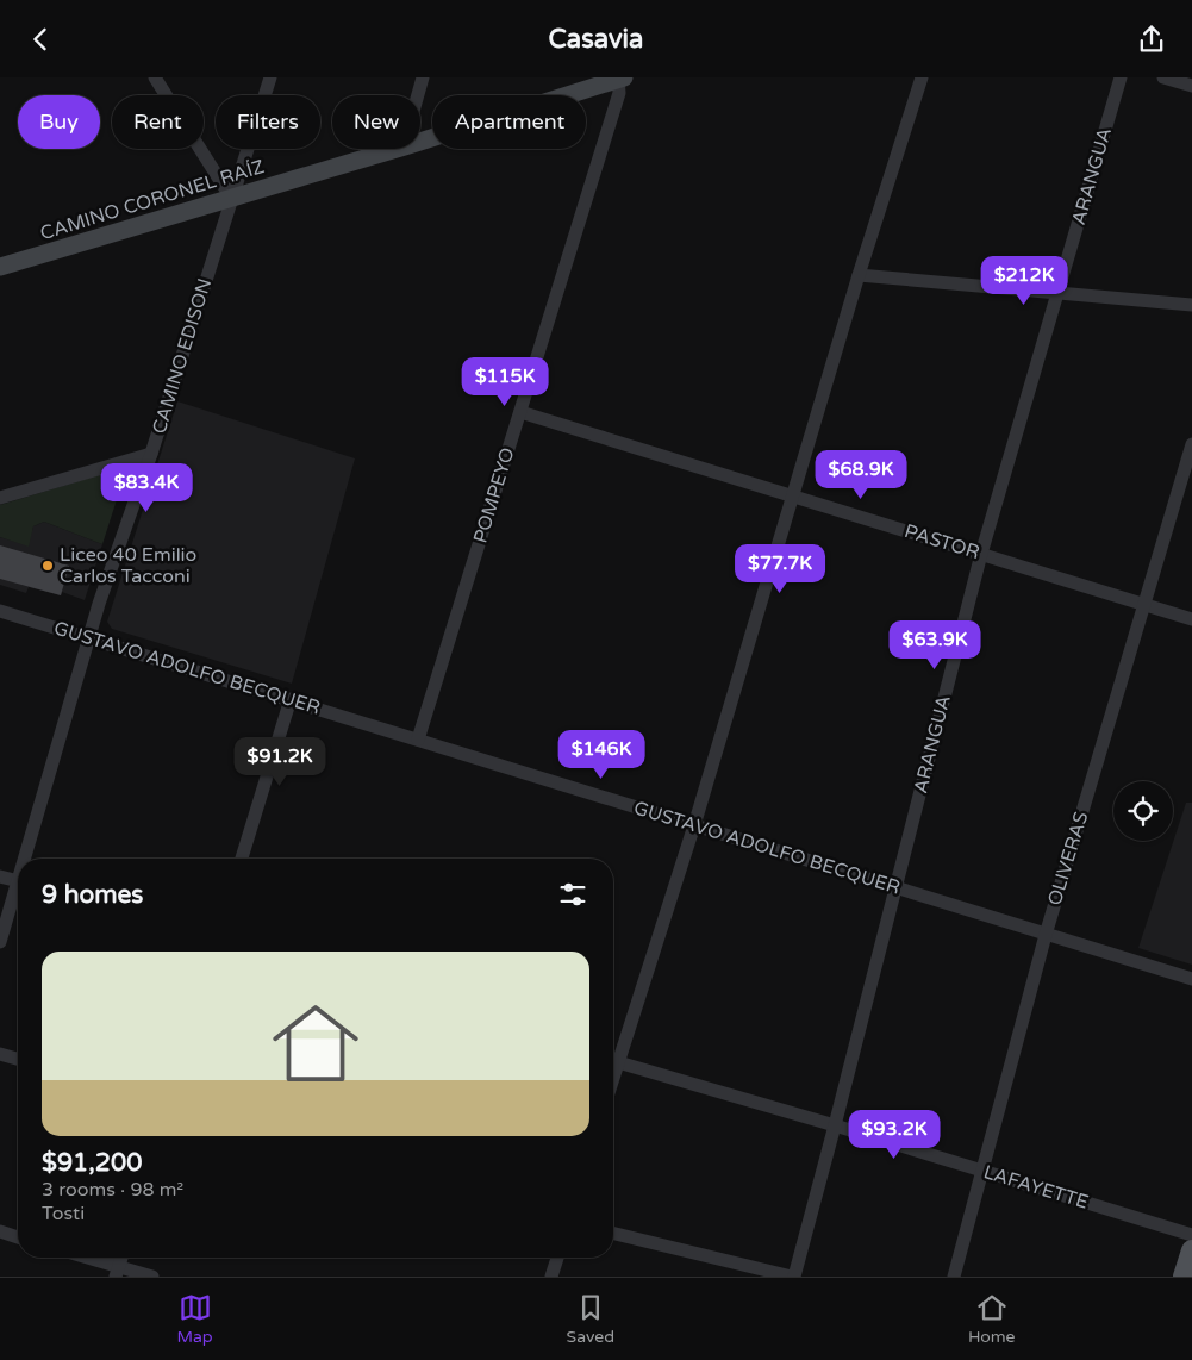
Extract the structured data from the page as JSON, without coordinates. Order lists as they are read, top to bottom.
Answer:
{
  "streets": {
    "street": [
      "ARANGUA",
      "CAMINO CORONEL RAÍZ",
      "CAMINO EDISON",
      "POMPEYO",
      "PASTOR",
      "GUSTAVO ADOLFO BECQUER",
      "OLIVERAS",
      "LAFAYETTE"
    ]
  },
  "crossings": [
    ["ARANGUA", "PASTOR"],
    ["ARANGUA", "GUSTAVO ADOLFO BECQUER"],
    ["ARANGUA", "LAFAYETTE"],
    ["CAMINO CORONEL RAÍZ", "CAMINO EDISON"],
    ["CAMINO CORONEL RAÍZ", "POMPEYO"],
    ["CAMINO EDISON", "GUSTAVO ADOLFO BECQUER"],
    ["POMPEYO", "PASTOR"],
    ["POMPEYO", "GUSTAVO ADOLFO BECQUER"],
    ["PASTOR", "OLIVERAS"],
    ["GUSTAVO ADOLFO BECQUER", "OLIVERAS"],
    ["OLIVERAS", "LAFAYETTE"]
  ],
  "places": ["Liceo 40 Emilio Carlos Tacconi"],
  "page": {
    "header": "Casavia",
    "chip": [
      "Buy",
      "Rent",
      "Filters",
      "New",
      "Apartment"
    ],
    "price": [
      "$212K",
      "$115K",
      "$68.9K",
      "$83.4K",
      "$77.7K",
      "$63.9K",
      "$146K",
      "$91.2K",
      "$93.2K"
    ],
    "heading": "9 homes",
    "list": [
      {
        "name": "$91,200",
        "note": "3 rooms · 98 m² · Tosti"
      }
    ],
    "tabs": ["Map", "Saved", "Home"]
  }
}
